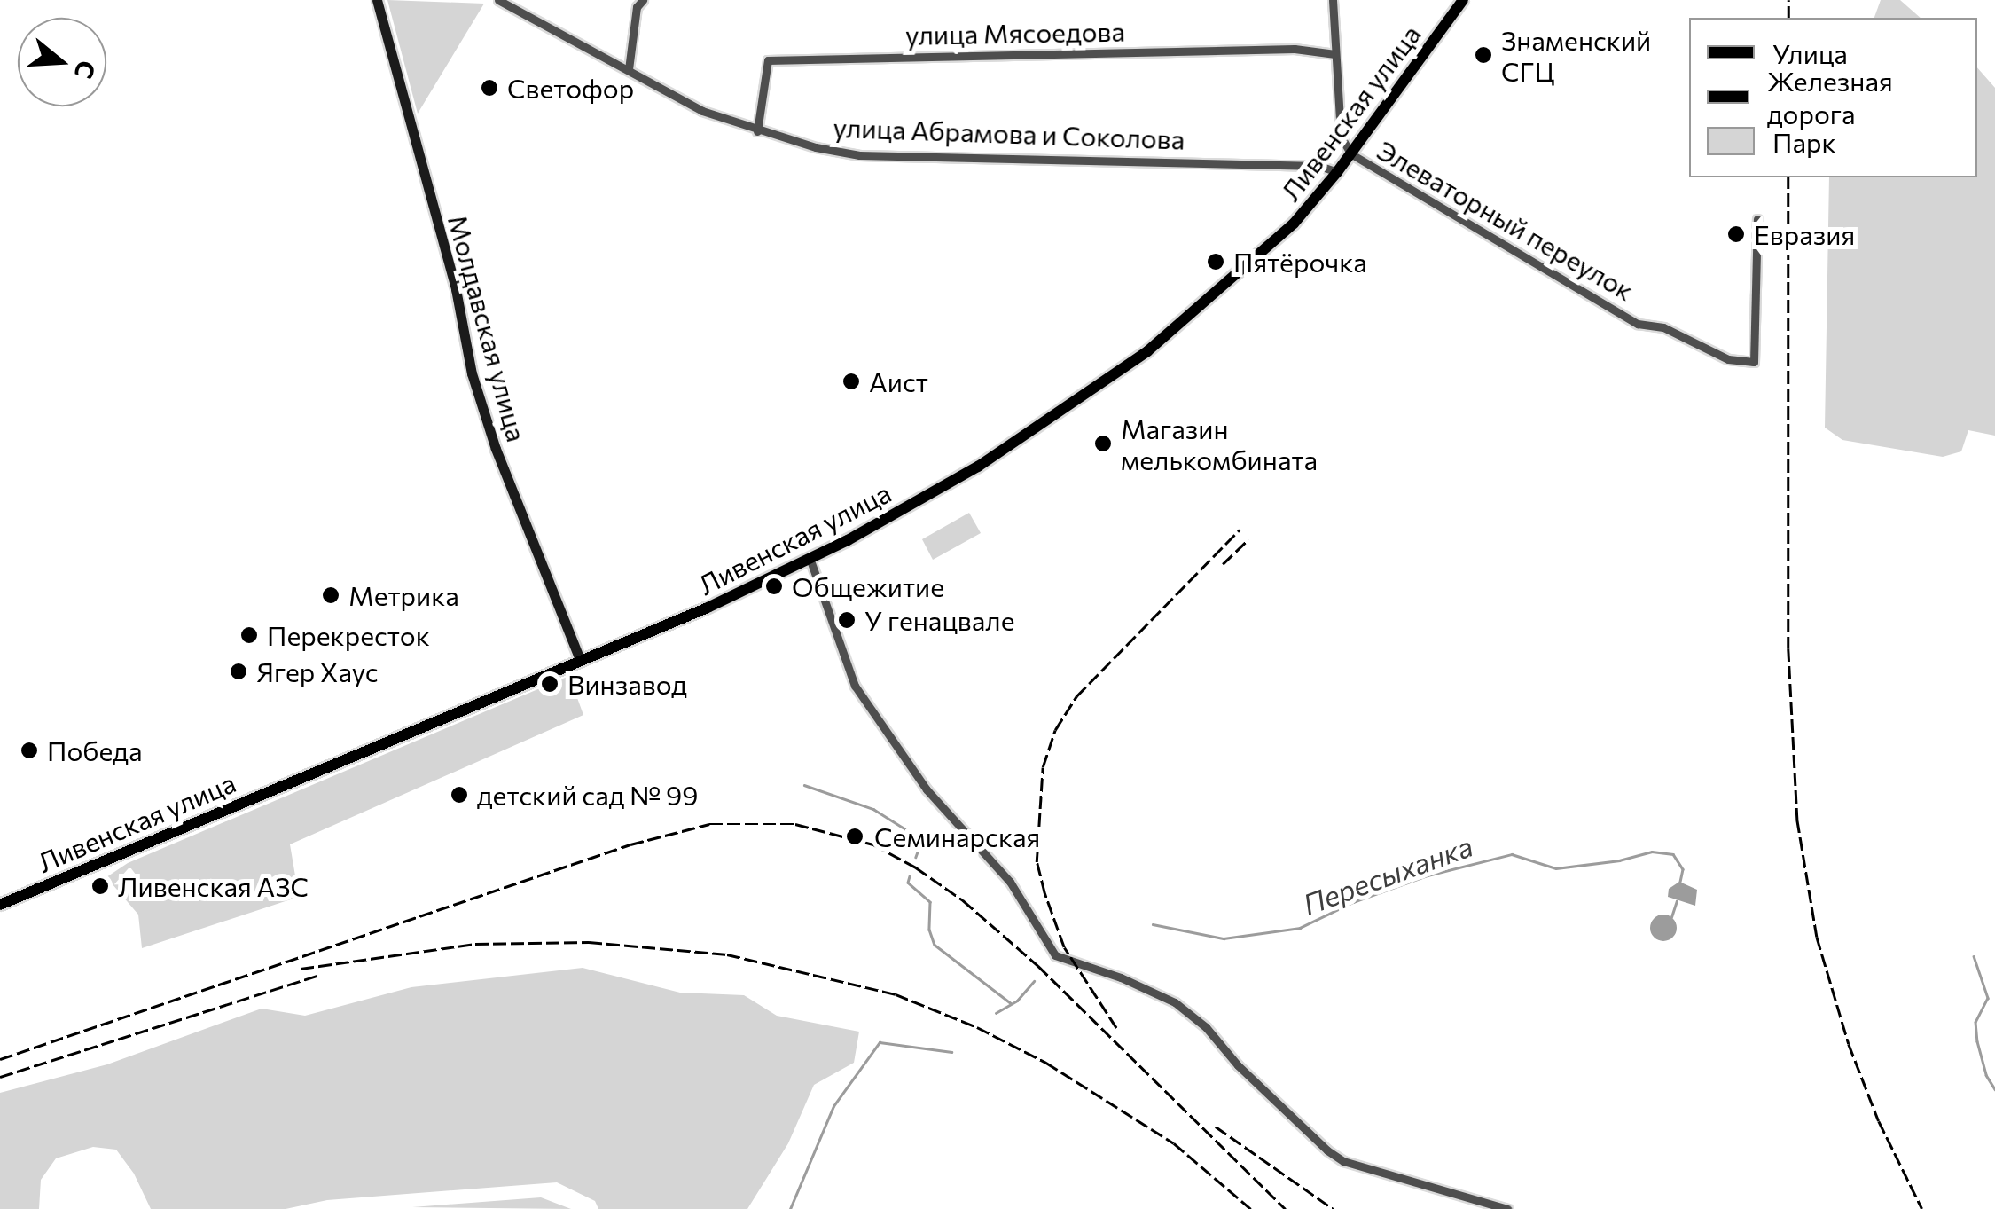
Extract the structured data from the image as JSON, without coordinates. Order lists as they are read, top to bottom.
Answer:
{
  "streets": {
    "main road": ["Ливенская улица"],
    "street": [
      "улица Мясоедова",
      "улица Абрамова и Соколова",
      "Элеваторный переулок",
      "Молдавская улица"
    ]
  },
  "crossings": [
    ["улица Мясоедова", "улица Абрамова и Соколова"],
    ["Ливенская улица", "улица Абрамова и Соколова"],
    ["Ливенская улица", "Элеваторный переулок"],
    ["Ливенская улица", "Молдавская улица"]
  ],
  "water": ["Пересыханка"],
  "places": [
    "Знаменский СГЦ",
    "Светофор",
    "Евразия",
    "Пятёрочка",
    "Аист",
    "Магазин мелькомбината",
    "Общежитие",
    "Метрика",
    "У генацвале",
    "Перекресток",
    "Ягер Хаус",
    "Винзавод",
    "Победа",
    "детский сад № 99",
    "Семинарская",
    "Ливенская АЗС"
  ],
  "legend": ["Улица", "Железная дорога", "Парк"],
  "north": "right"
}
